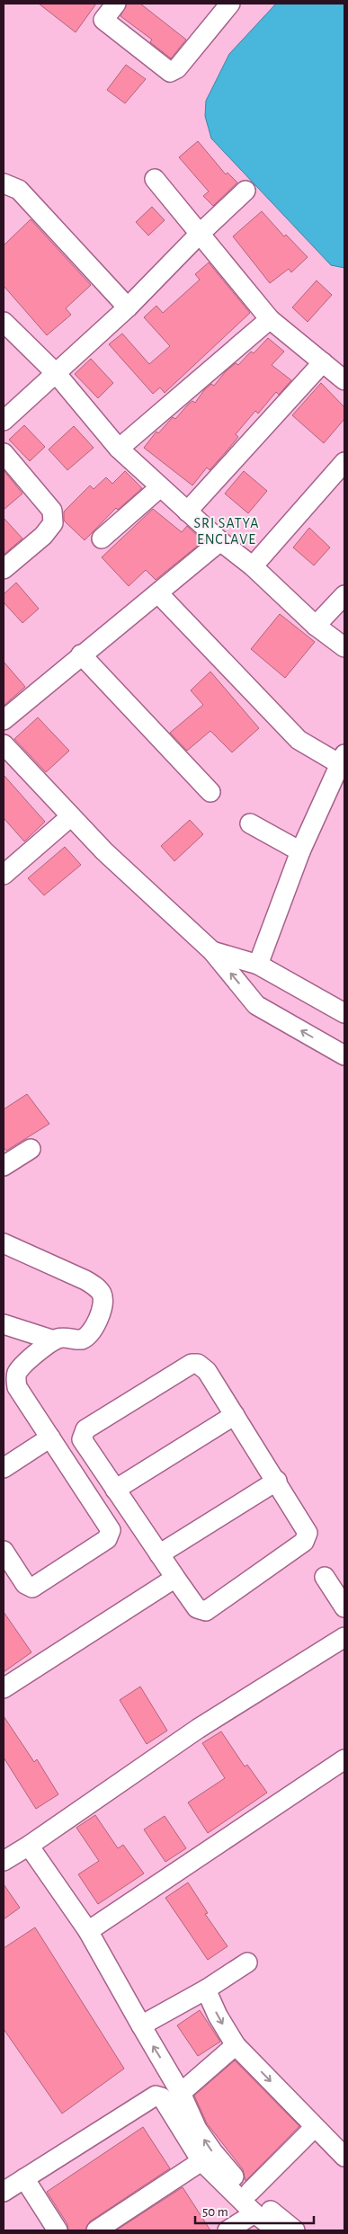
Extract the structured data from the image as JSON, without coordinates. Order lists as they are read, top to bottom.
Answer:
{
  "districts": ["SRI SATYA ENCLAVE"],
  "scale_bar": "50 m"
}
